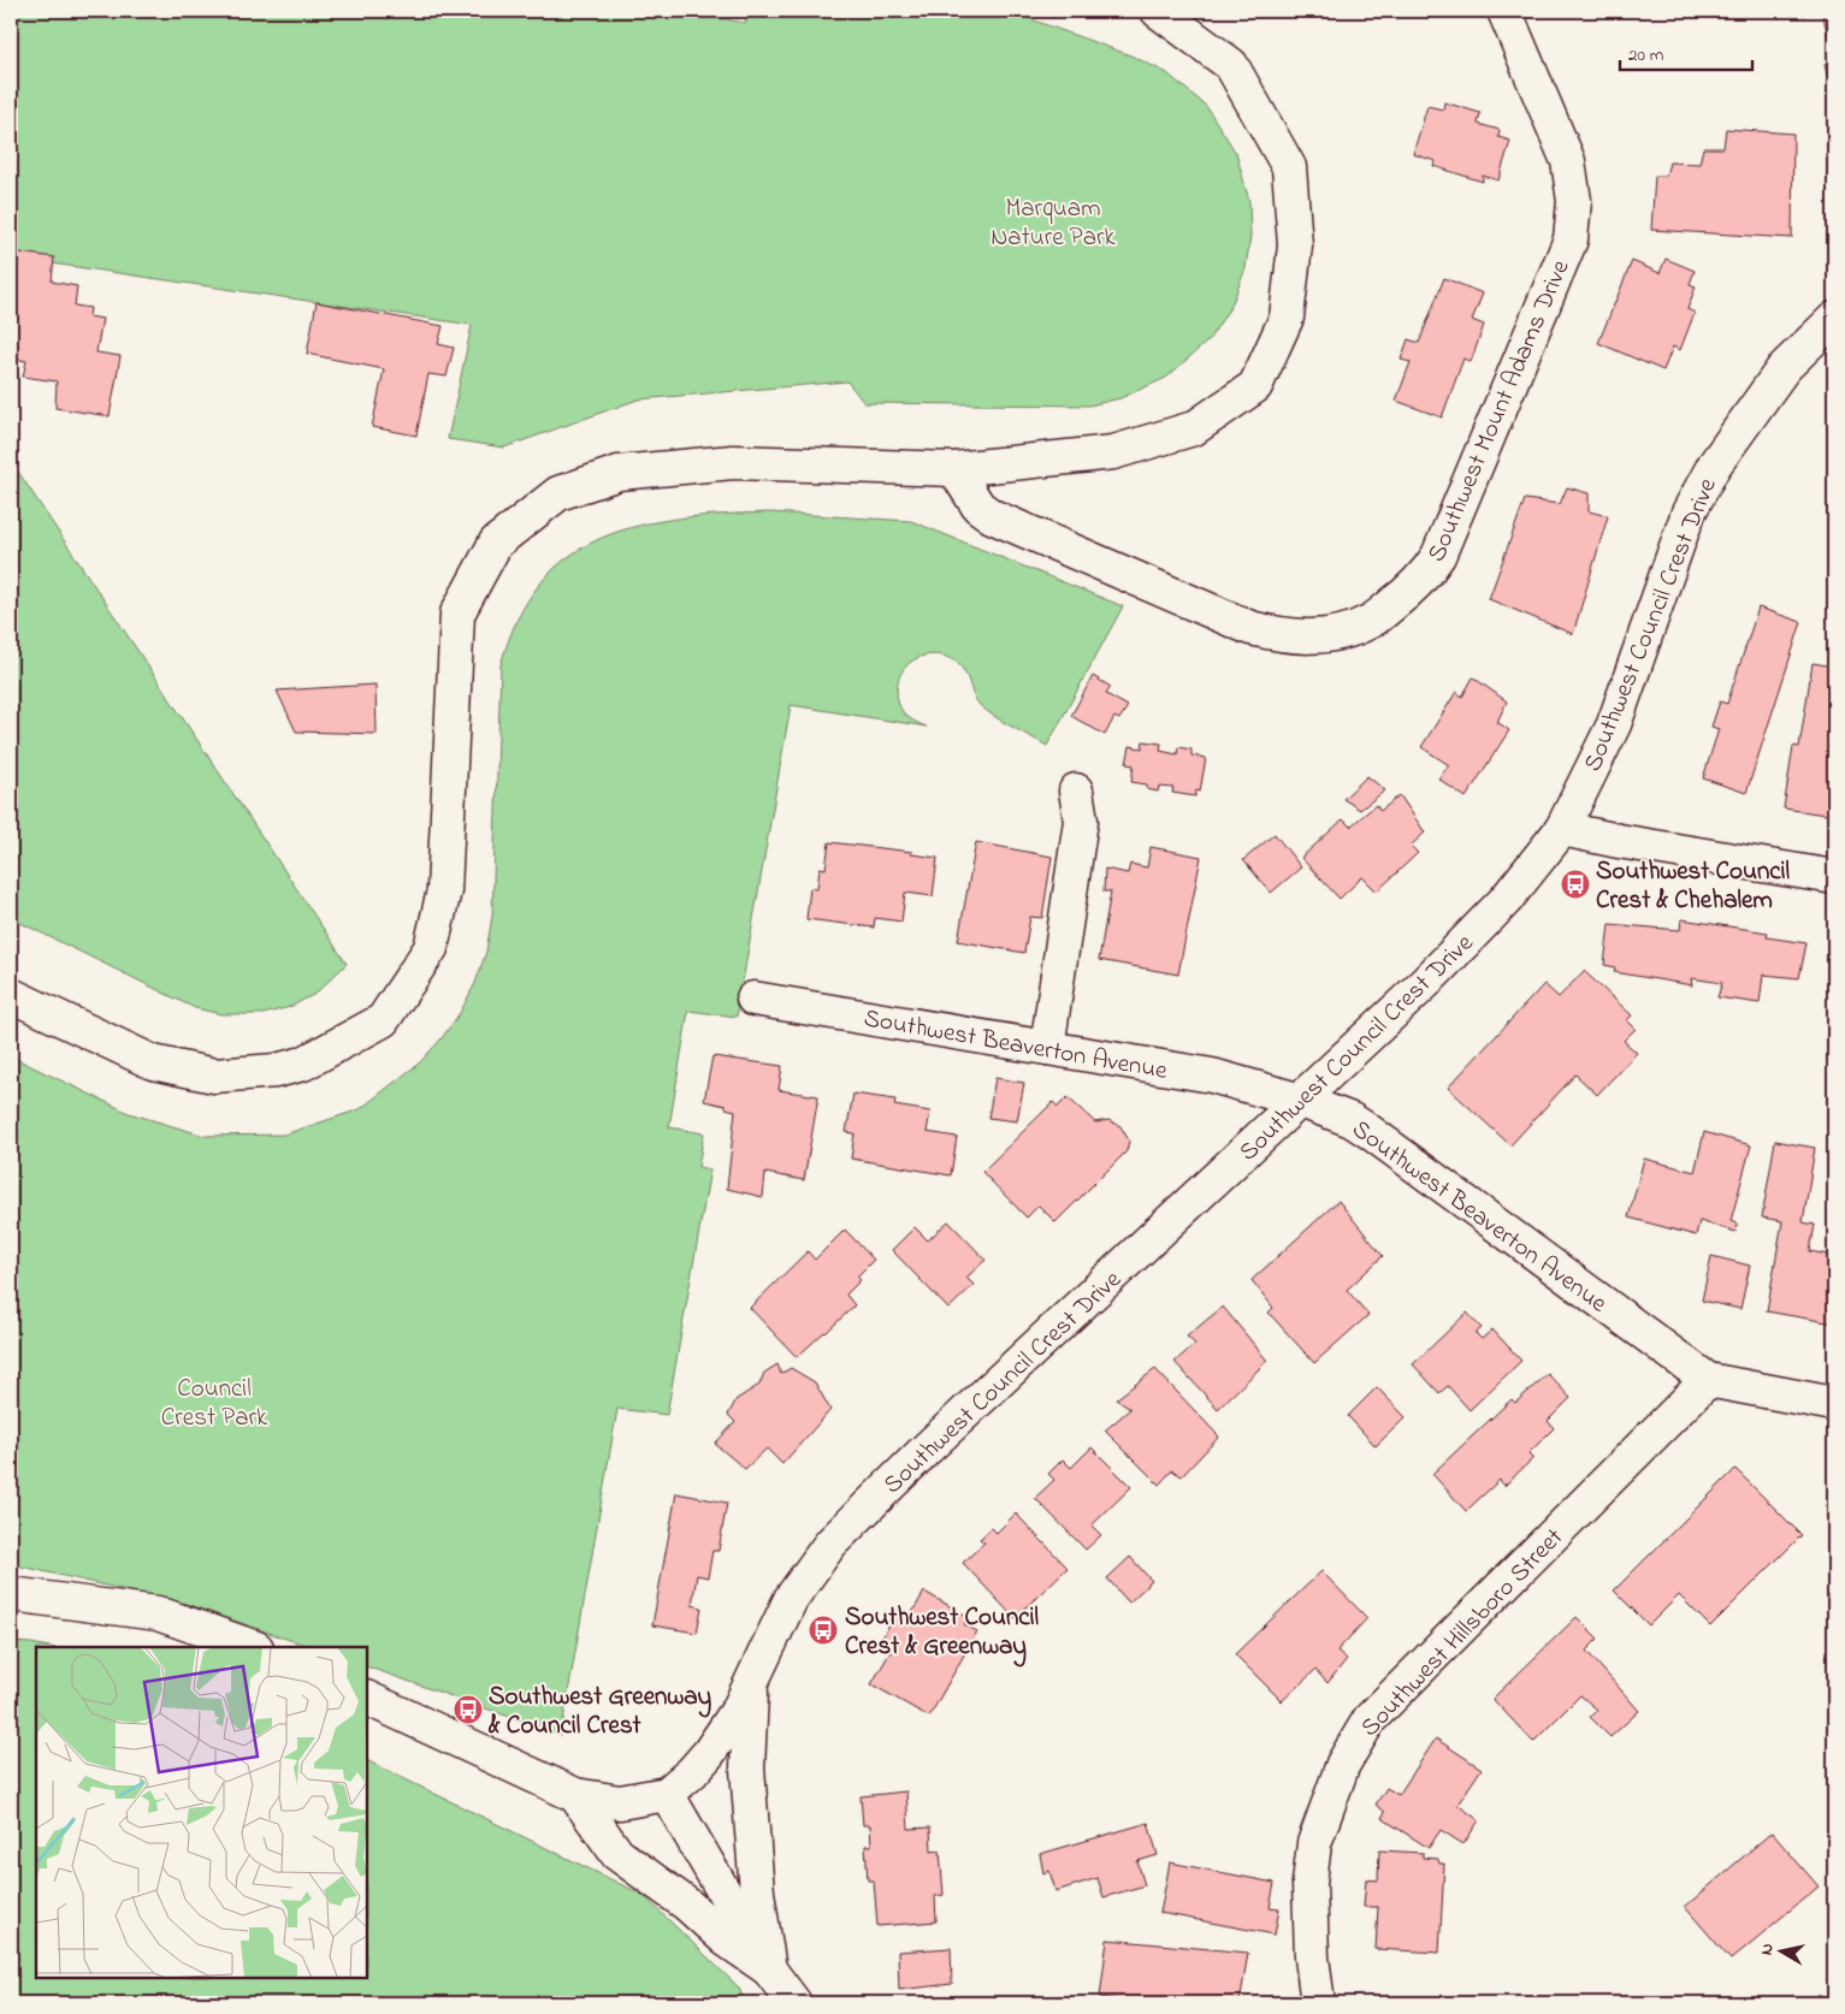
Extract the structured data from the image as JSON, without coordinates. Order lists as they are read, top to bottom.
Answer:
{
  "streets": {
    "street": [
      "Southwest Mount Adams Drive",
      "Southwest Council Crest Drive",
      "Southwest Beaverton Avenue",
      "Southwest Hillsboro Street"
    ]
  },
  "crossings": [
    ["Southwest Council Crest Drive", "Southwest Beaverton Avenue"],
    ["Southwest Beaverton Avenue", "Southwest Hillsboro Street"]
  ],
  "parks": ["Marquam Nature Park", "Council Crest Park"],
  "places": {
    "bus stop": ["Southwest Council Crest & Chehalem", "Southwest Council Crest & Greenway", "Southwest Greenway & Council Crest"]
  },
  "scale_bar": "20 m",
  "north": "left"
}
